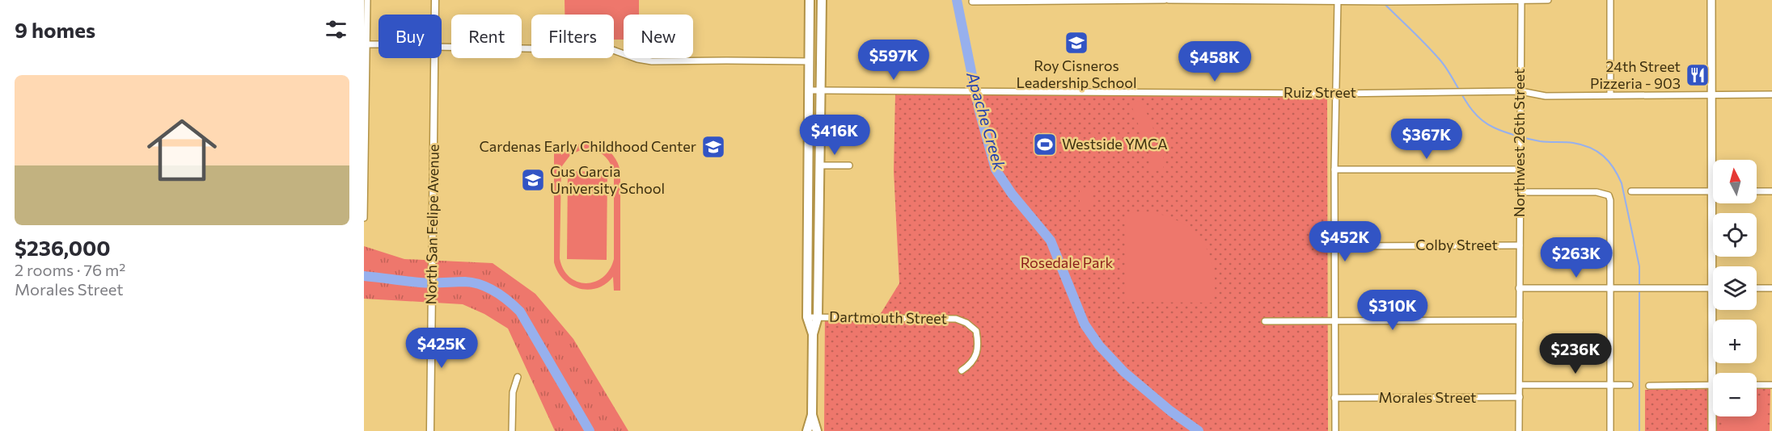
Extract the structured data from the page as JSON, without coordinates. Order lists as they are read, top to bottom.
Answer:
{
  "streets": {
    "street": [
      "Ruiz Street",
      "Northwest 26th Street",
      "North San Felipe Avenue",
      "Colby Street",
      "Dartmouth Street",
      "Morales Street"
    ]
  },
  "crossings": [
    ["Ruiz Street", "Northwest 26th Street"],
    ["Northwest 26th Street", "Colby Street"],
    ["Northwest 26th Street", "Morales Street"]
  ],
  "water": ["Apache Creek"],
  "parks": ["Rosedale Park"],
  "places": {
    "school or university": ["Roy Cisneros Leadership School", "Cardenas Early Childhood Center", "Gus Garcia University School"],
    "restaurant": ["24th Street Pizzeria - 903"],
    "sports": ["Westside YMCA"]
  },
  "north": "top",
  "page": {
    "heading": "9 homes",
    "chip": [
      "Buy",
      "Rent",
      "Filters",
      "New"
    ],
    "price": [
      "$597K",
      "$458K",
      "$416K",
      "$367K",
      "$452K",
      "$263K",
      "$310K",
      "$425K",
      "$236K"
    ],
    "list": [
      {
        "name": "$236,000",
        "note": "2 rooms · 76 m² · Morales Street"
      }
    ],
    "map_buttons": ["+", "−"]
  }
}
